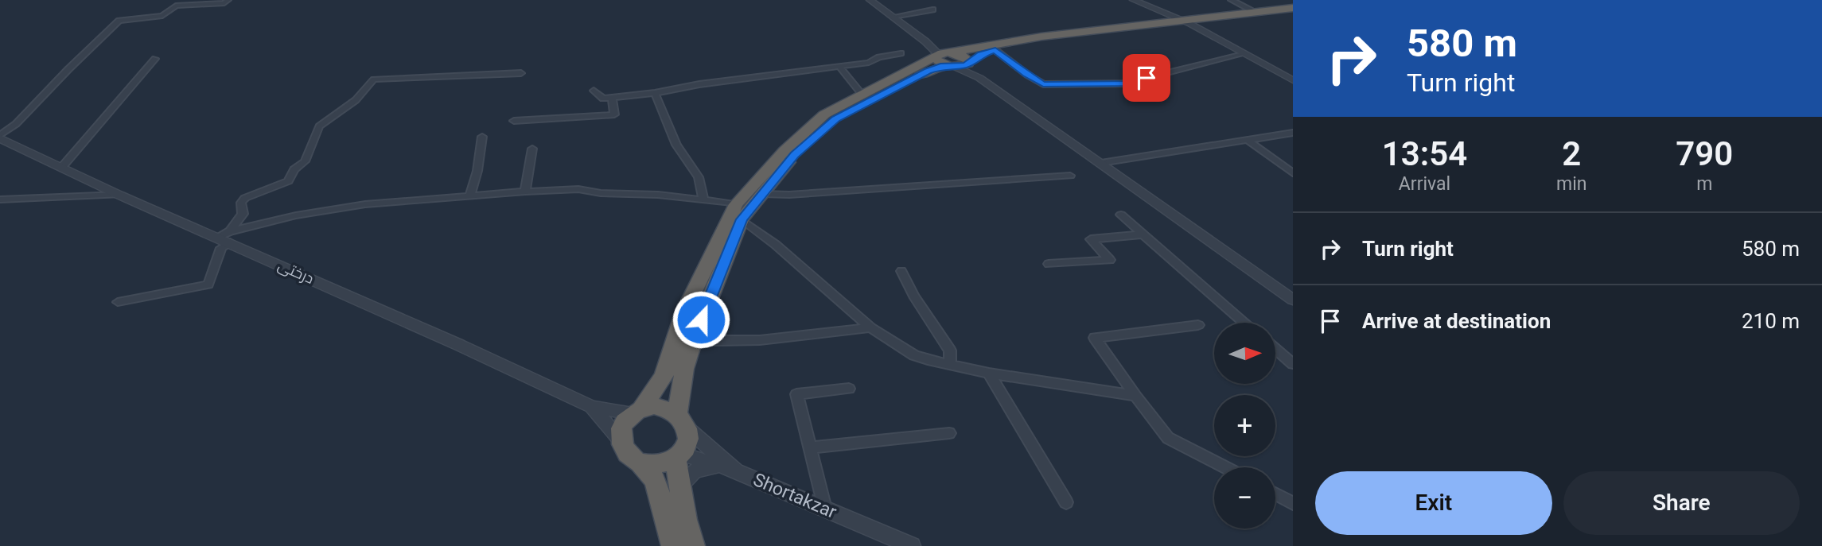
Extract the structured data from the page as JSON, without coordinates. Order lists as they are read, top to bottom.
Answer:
{
  "streets": {
    "street": ["درختی", "Shortakzar"]
  },
  "north": "right",
  "page": {
    "turn": ["580 m", "Turn right"],
    "eta": [
      "13:54",
      "Arrival",
      "2",
      "min",
      "790",
      "m"
    ],
    "list": [
      {
        "name": "Turn right",
        "value": "580 m"
      },
      {
        "name": "Arrive at destination",
        "value": "210 m"
      }
    ],
    "map_buttons": ["+", "−"],
    "buttons": ["Exit", "Share"]
  }
}
